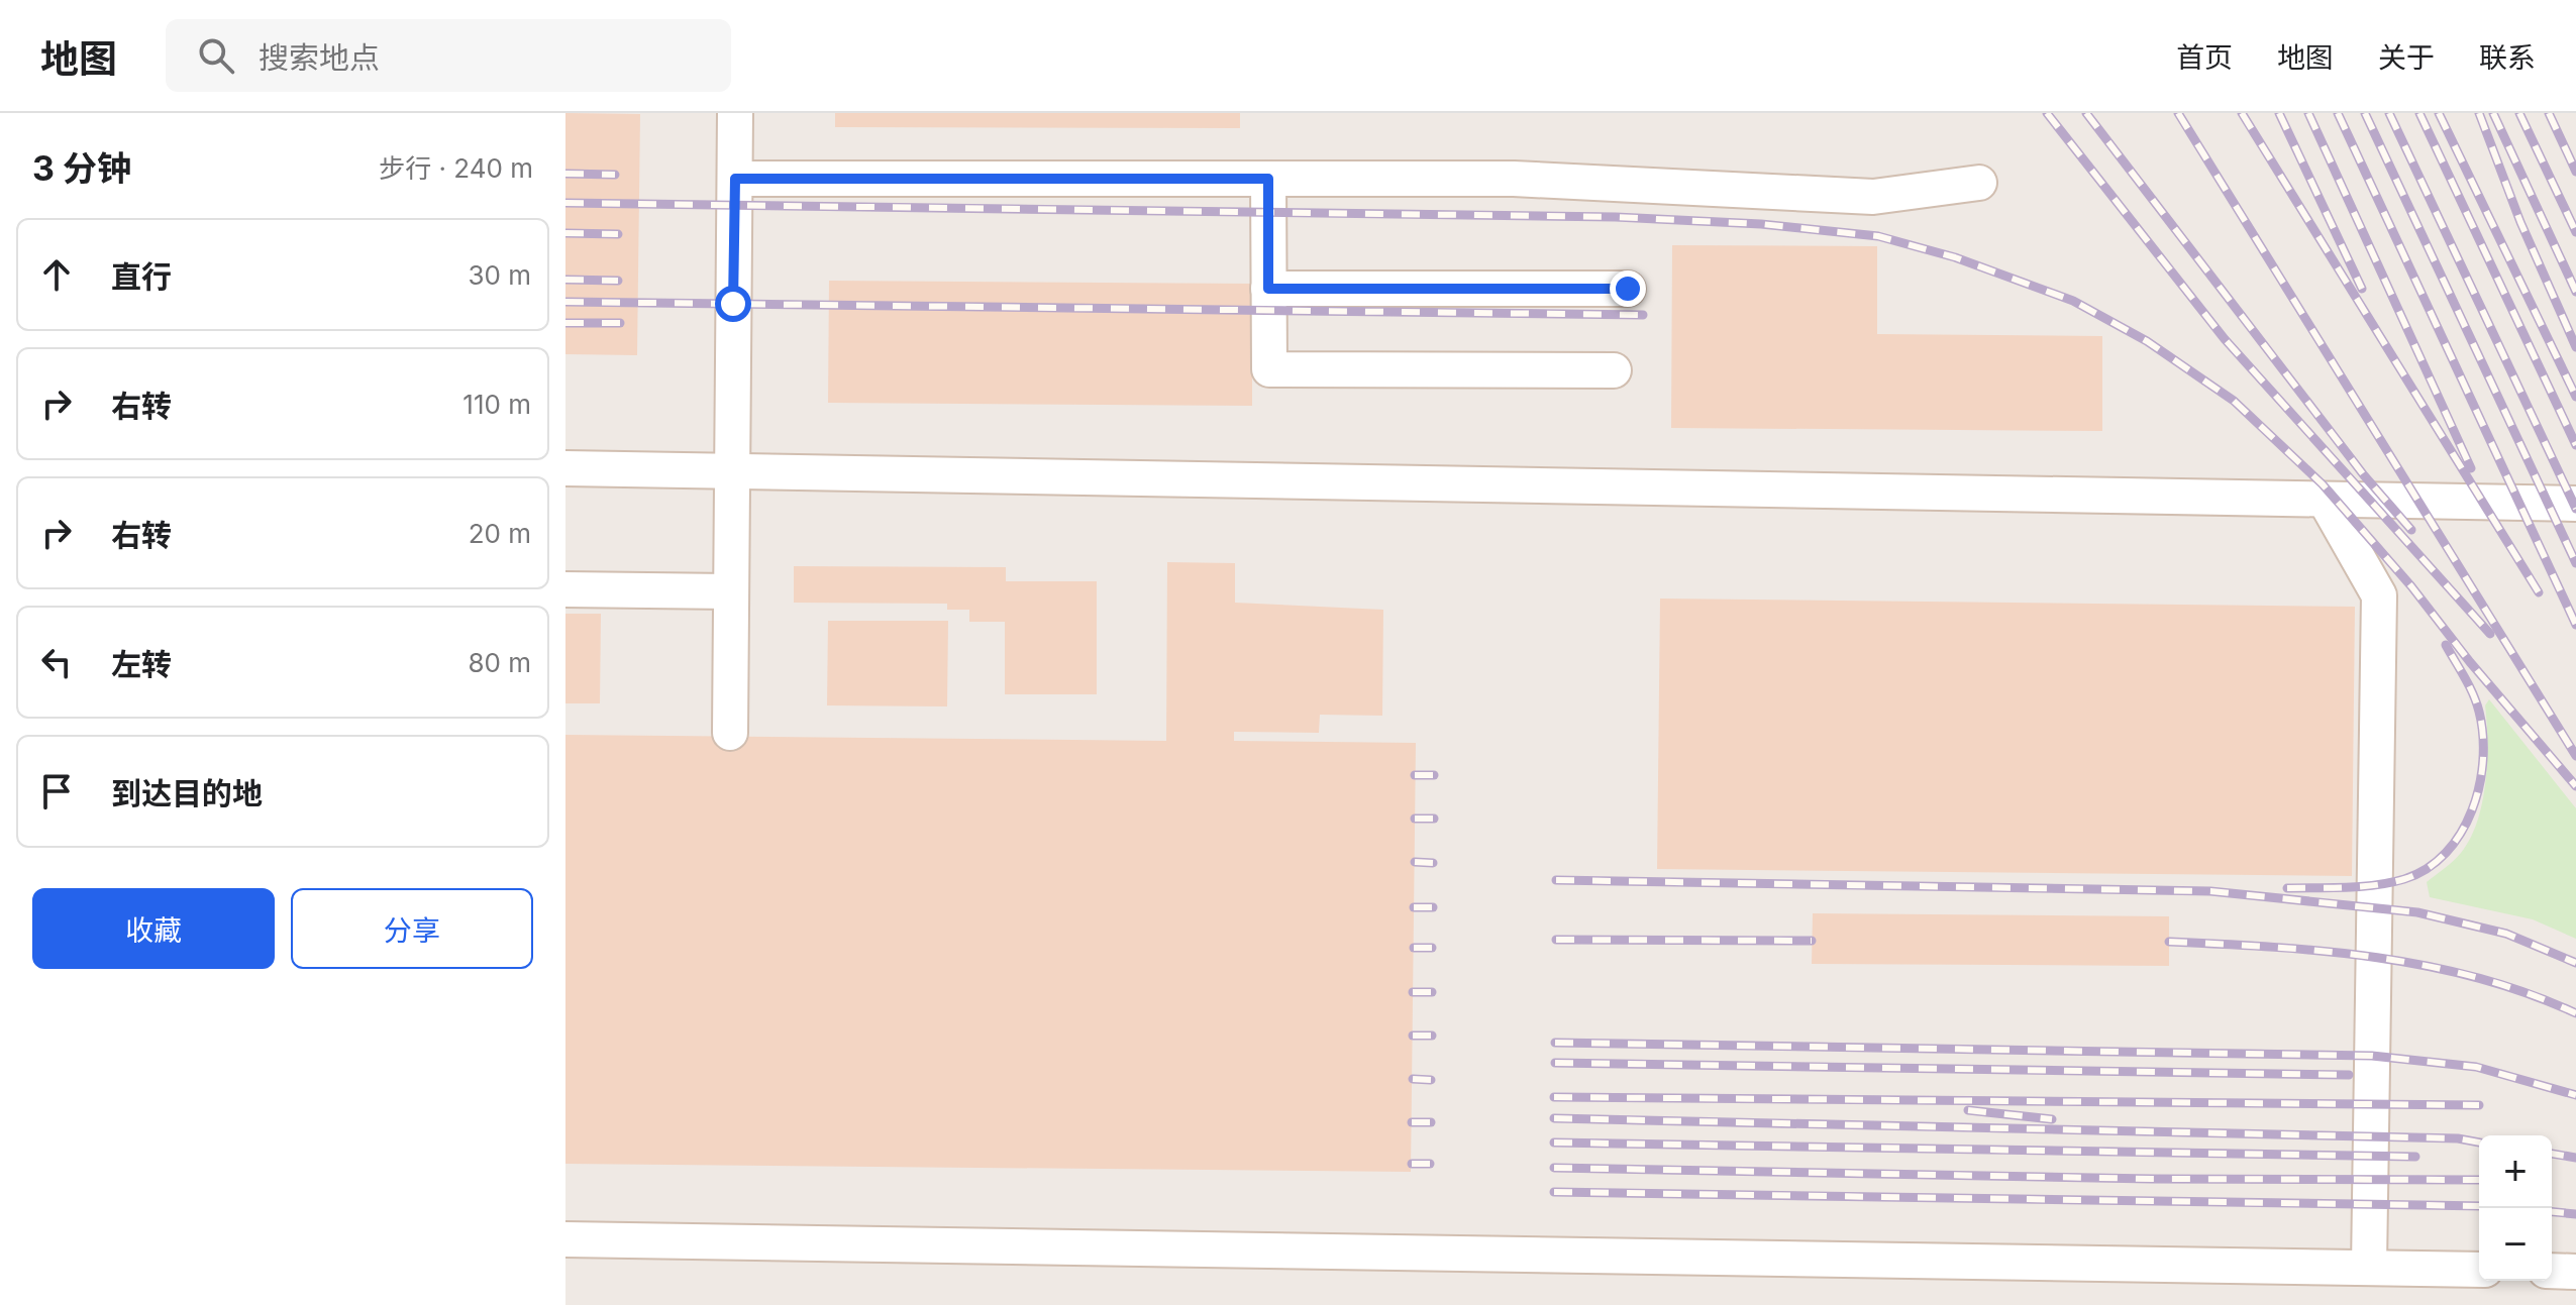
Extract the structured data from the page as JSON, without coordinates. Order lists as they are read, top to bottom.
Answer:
{
  "page": {
    "header": "地图",
    "search": "搜索地点",
    "nav": [
      "首页",
      "地图",
      "关于",
      "联系"
    ],
    "heading": ["3 分钟", "步行 · 240 m"],
    "list": [
      ["直行", "30 m"],
      ["右转", "110 m"],
      ["右转", "20 m"],
      ["左转", "80 m"],
      "到达目的地"
    ],
    "buttons": ["收藏", "分享"],
    "map_buttons": ["+", "−"]
  }
}
